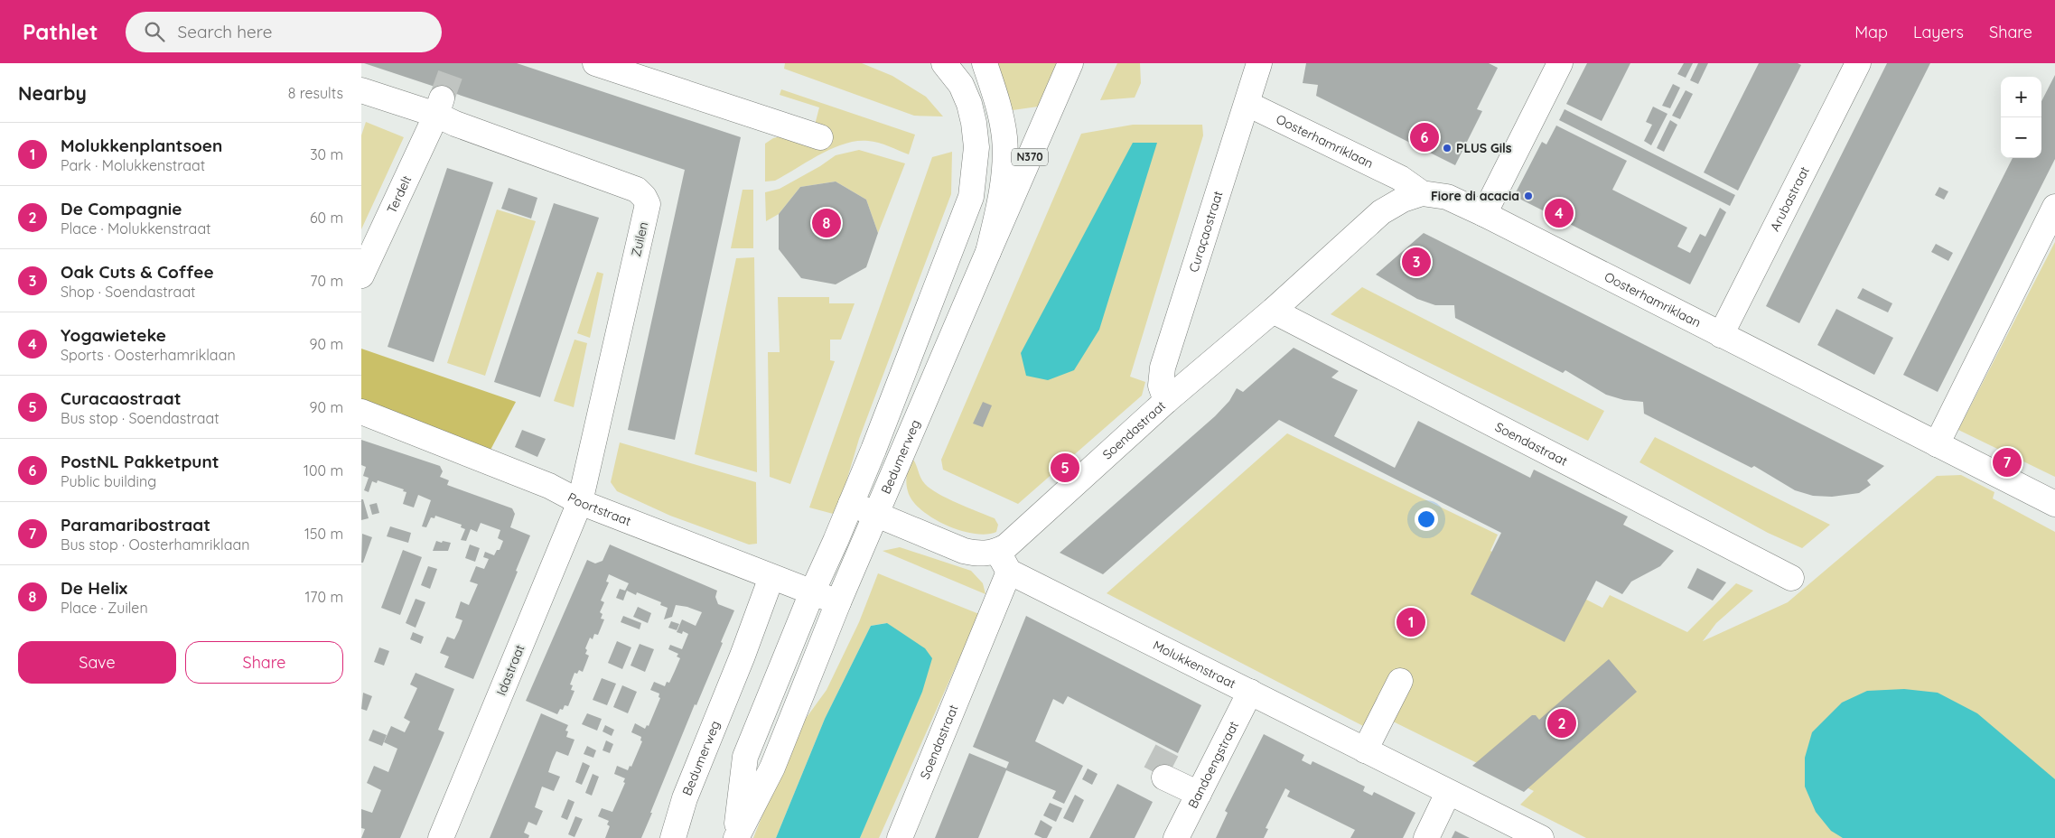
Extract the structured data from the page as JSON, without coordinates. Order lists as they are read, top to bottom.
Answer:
{
  "streets": {
    "main road": [
      "Oosterhamriklaan",
      "N370",
      "Terdelt",
      "Arubastraat",
      "Curaçaostraat",
      "Zuilen",
      "Soendastraat",
      "Bedumerweg",
      "Poortstraat",
      "Molukkenstraat",
      "Idastraat",
      "Bandoengstraat"
    ]
  },
  "crossings": [
    ["Oosterhamriklaan", "Arubastraat"],
    ["Oosterhamriklaan", "Curaçaostraat"],
    ["Oosterhamriklaan", "Soendastraat"],
    ["N370", "Bedumerweg"],
    ["Terdelt", "Zuilen"],
    ["Curaçaostraat", "Soendastraat"],
    ["Zuilen", "Poortstraat"],
    ["Zuilen", "Idastraat"],
    ["Soendastraat", "Molukkenstraat"],
    ["Bedumerweg", "Poortstraat"],
    ["Poortstraat", "Idastraat"],
    ["Molukkenstraat", "Bandoengstraat"]
  ],
  "places": ["PLUS Gils", "Fiore di acacia"],
  "page": {
    "header": "Pathlet",
    "search": "Search here",
    "nav": ["Map", "Layers", "Share"],
    "heading": ["Nearby", "8 results"],
    "map_buttons": ["+", "−"],
    "pins": [
      "6",
      "4",
      "8",
      "3",
      "7",
      "5",
      "1",
      "2"
    ],
    "list": [
      {
        "mark": "1",
        "name": "Molukkenplantsoen",
        "note": "Park · Molukkenstraat",
        "value": "30 m"
      },
      {
        "mark": "2",
        "name": "De Compagnie",
        "note": "Place · Molukkenstraat",
        "value": "60 m"
      },
      {
        "mark": "3",
        "name": "Oak Cuts & Coffee",
        "note": "Shop · Soendastraat",
        "value": "70 m"
      },
      {
        "mark": "4",
        "name": "Yogawieteke",
        "note": "Sports · Oosterhamriklaan",
        "value": "90 m"
      },
      {
        "mark": "5",
        "name": "Curacaostraat",
        "note": "Bus stop · Soendastraat",
        "value": "90 m"
      },
      {
        "mark": "6",
        "name": "PostNL Pakketpunt",
        "note": "Public building",
        "value": "100 m"
      },
      {
        "mark": "7",
        "name": "Paramaribostraat",
        "note": "Bus stop · Oosterhamriklaan",
        "value": "150 m"
      },
      {
        "mark": "8",
        "name": "De Helix",
        "note": "Place · Zuilen",
        "value": "170 m"
      }
    ],
    "buttons": ["Save", "Share"]
  }
}
